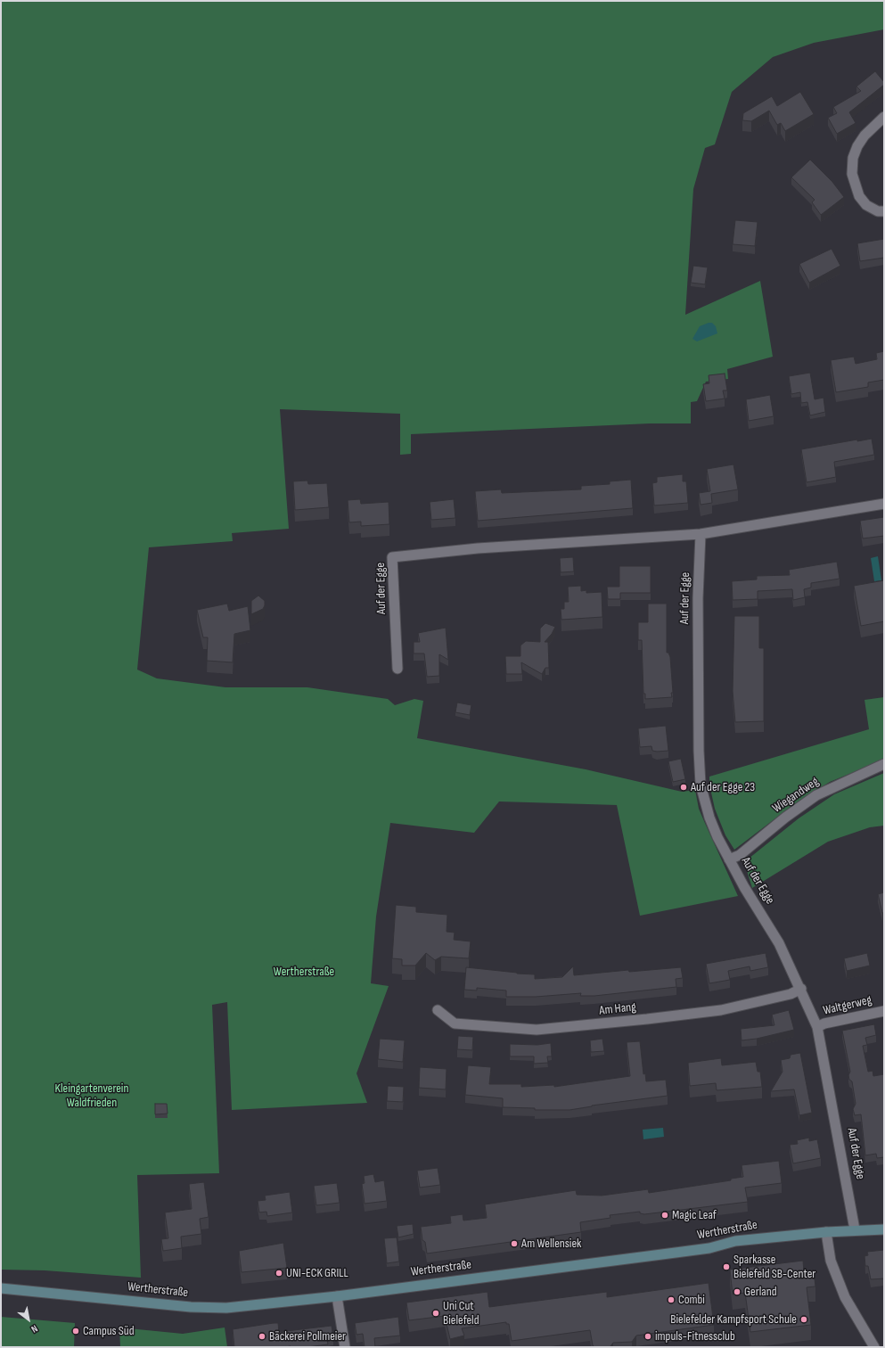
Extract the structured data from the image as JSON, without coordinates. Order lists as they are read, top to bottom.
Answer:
{
  "streets": {
    "main road": ["Wertherstraße"],
    "street": [
      "Auf der Egge",
      "Wiegandweg",
      "Waltgerweg",
      "Am Hang"
    ]
  },
  "crossings": [
    ["Auf der Egge", "Wiegandweg"],
    ["Auf der Egge", "Waltgerweg"],
    ["Auf der Egge", "Am Hang"],
    ["Auf der Egge", "Wertherstraße"]
  ],
  "parks": ["Wertherstraße", "Kleingartenverein Waldfrieden"],
  "places": [
    "Auf der Egge 23",
    "Magic Leaf",
    "Am Wellensiek",
    "Sparkasse Bielefeld SB-Center",
    "UNI-ECK GRILL",
    "Gerland",
    "Combi",
    "Uni Cut Bielefeld",
    "Bielefelder Kampfsport Schule",
    "Campus Süd",
    "Bäckerei Pollmeier",
    "impuls-Fitnessclub"
  ],
  "north": "bottom right"
}
